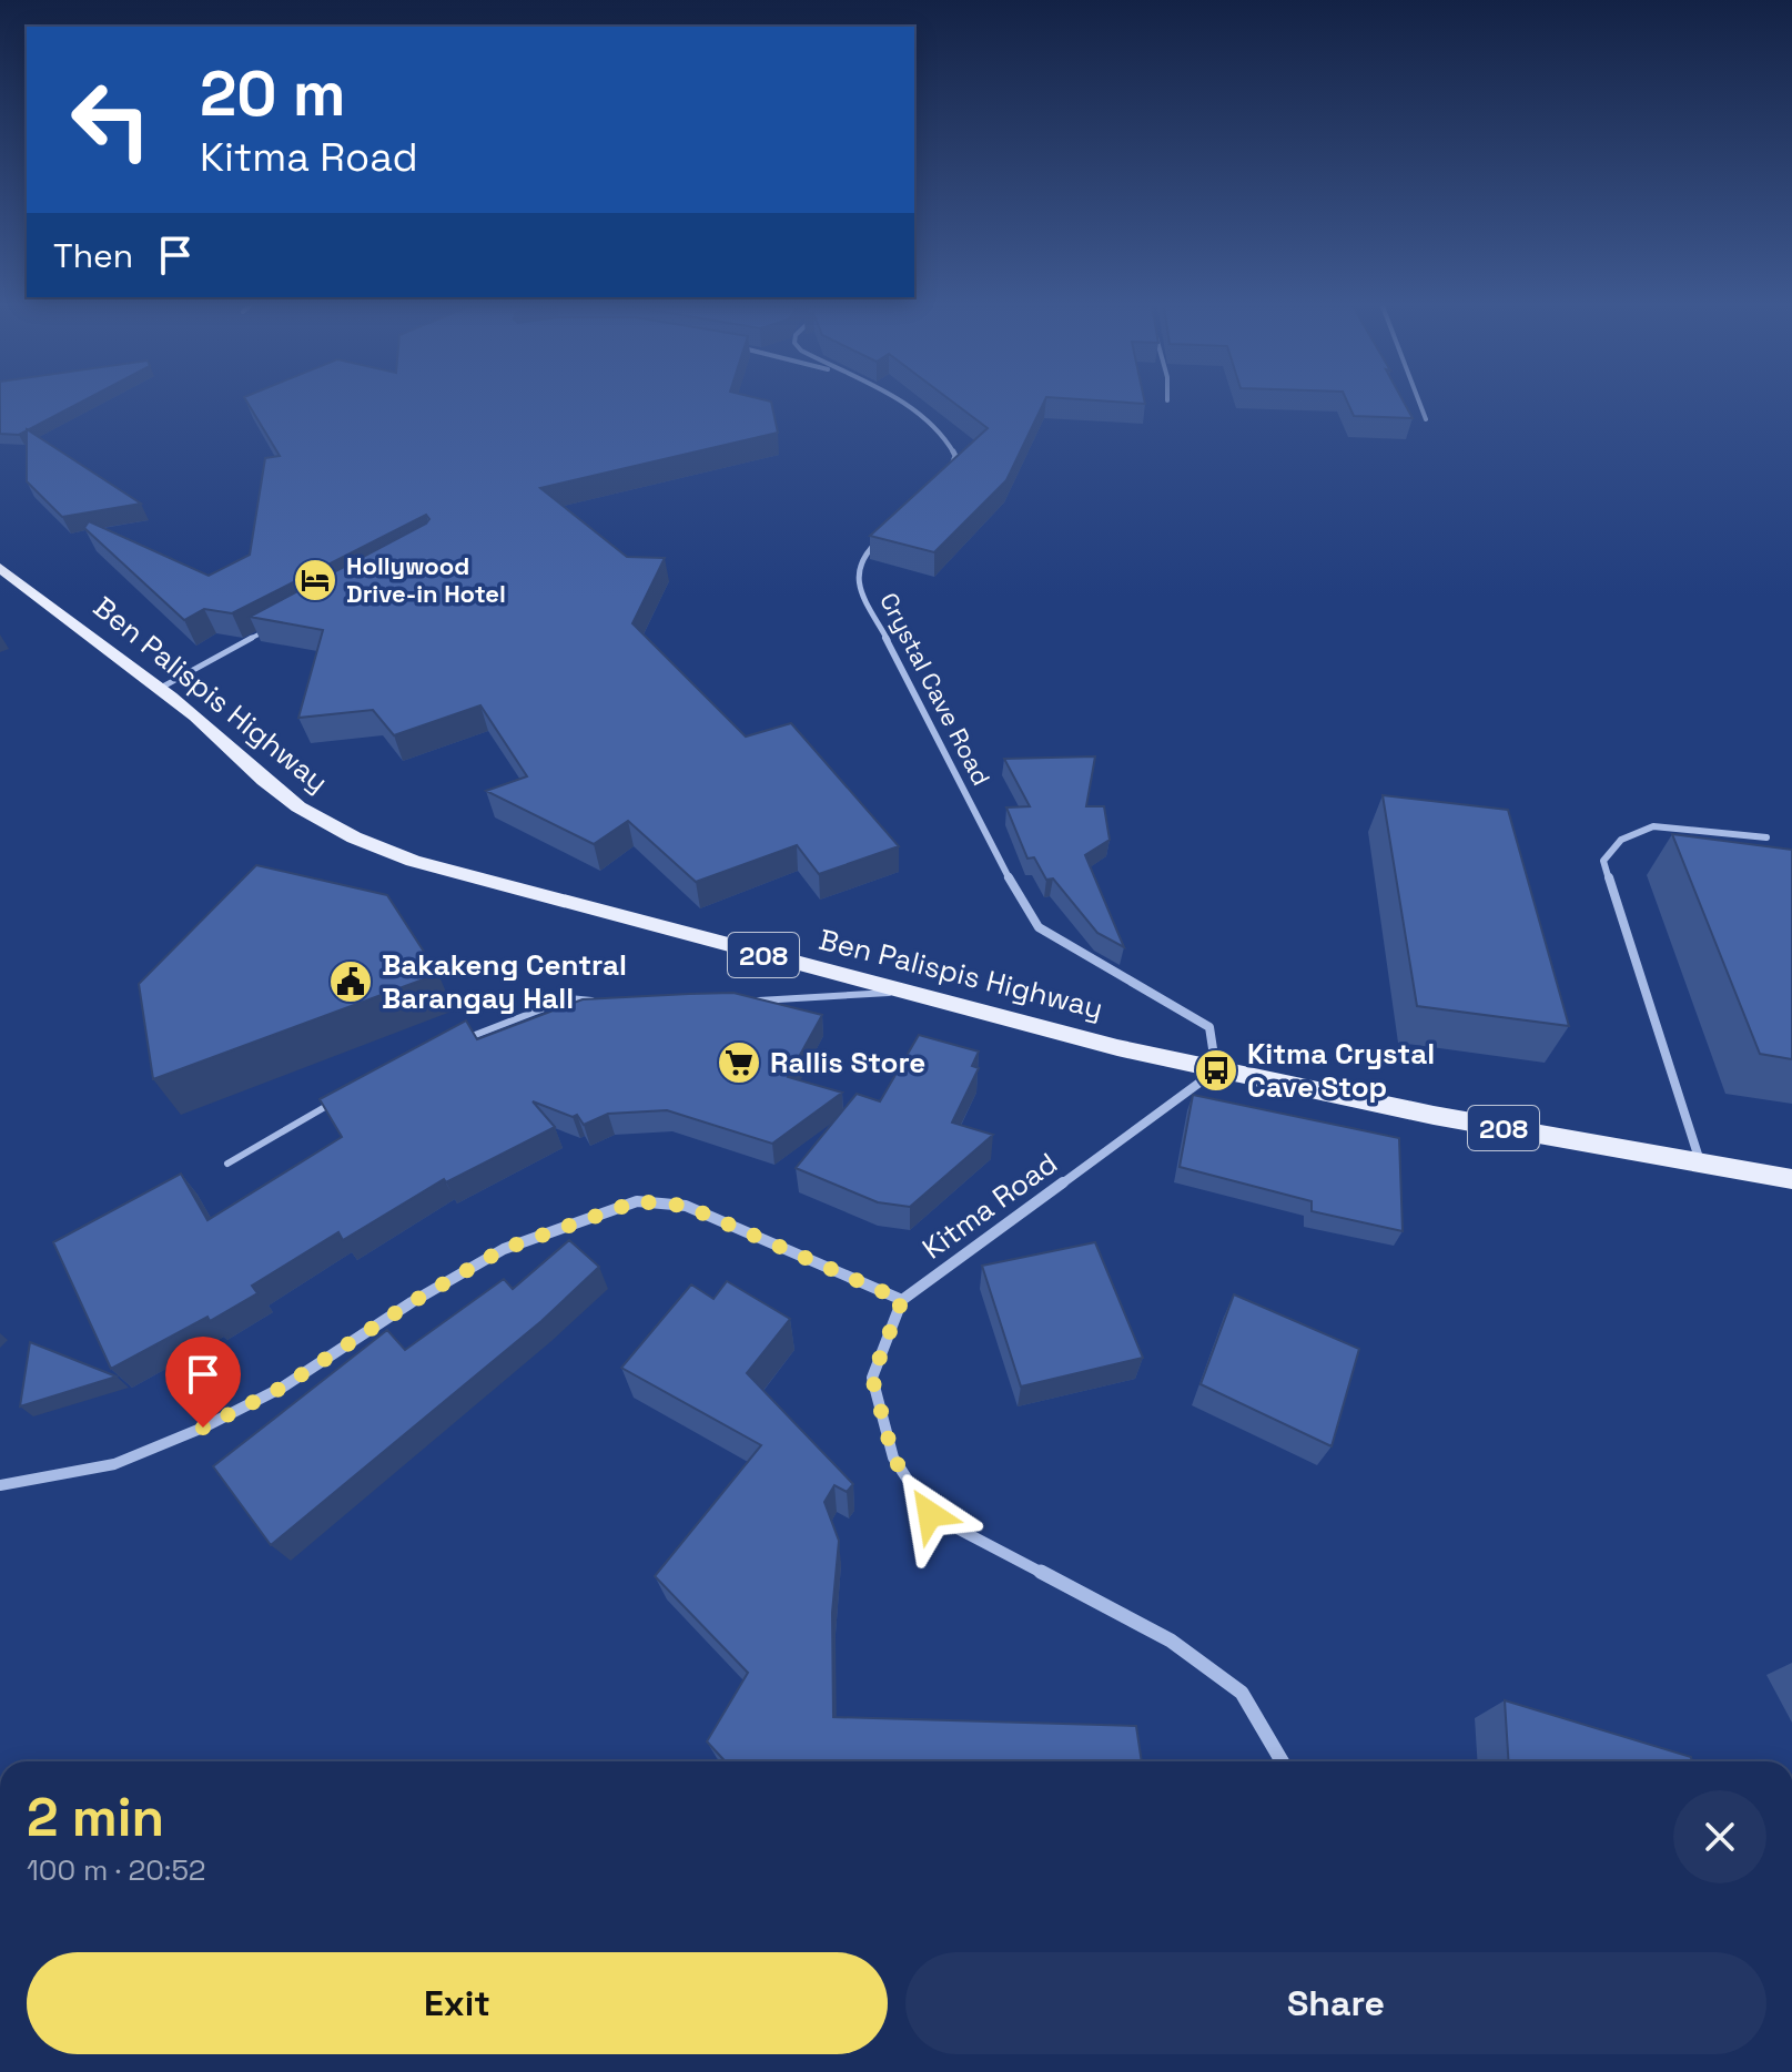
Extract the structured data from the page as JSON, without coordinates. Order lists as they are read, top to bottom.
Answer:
{
  "streets": {
    "main road": ["Ben Palispis Highway", "208"],
    "street": ["Crystal Cave Road", "Kitma Road"]
  },
  "crossings": [
    ["Crystal Cave Road", "Ben Palispis Highway"],
    ["Crystal Cave Road", "Kitma Road"],
    ["Ben Palispis Highway", "Kitma Road"]
  ],
  "places": {
    "hotel": ["Hollywood Drive-in Hotel"],
    "public building": ["Bakakeng Central Barangay Hall"],
    "supermarket": ["Rallis Store"],
    "bus stop": ["Kitma Crystal Cave Stop"]
  },
  "page": {
    "turn": ["20 m", "Kitma Road"],
    "then": "Then",
    "heading": ["2 min", "100 m · 20:52"],
    "buttons": ["Exit", "Share"]
  }
}
